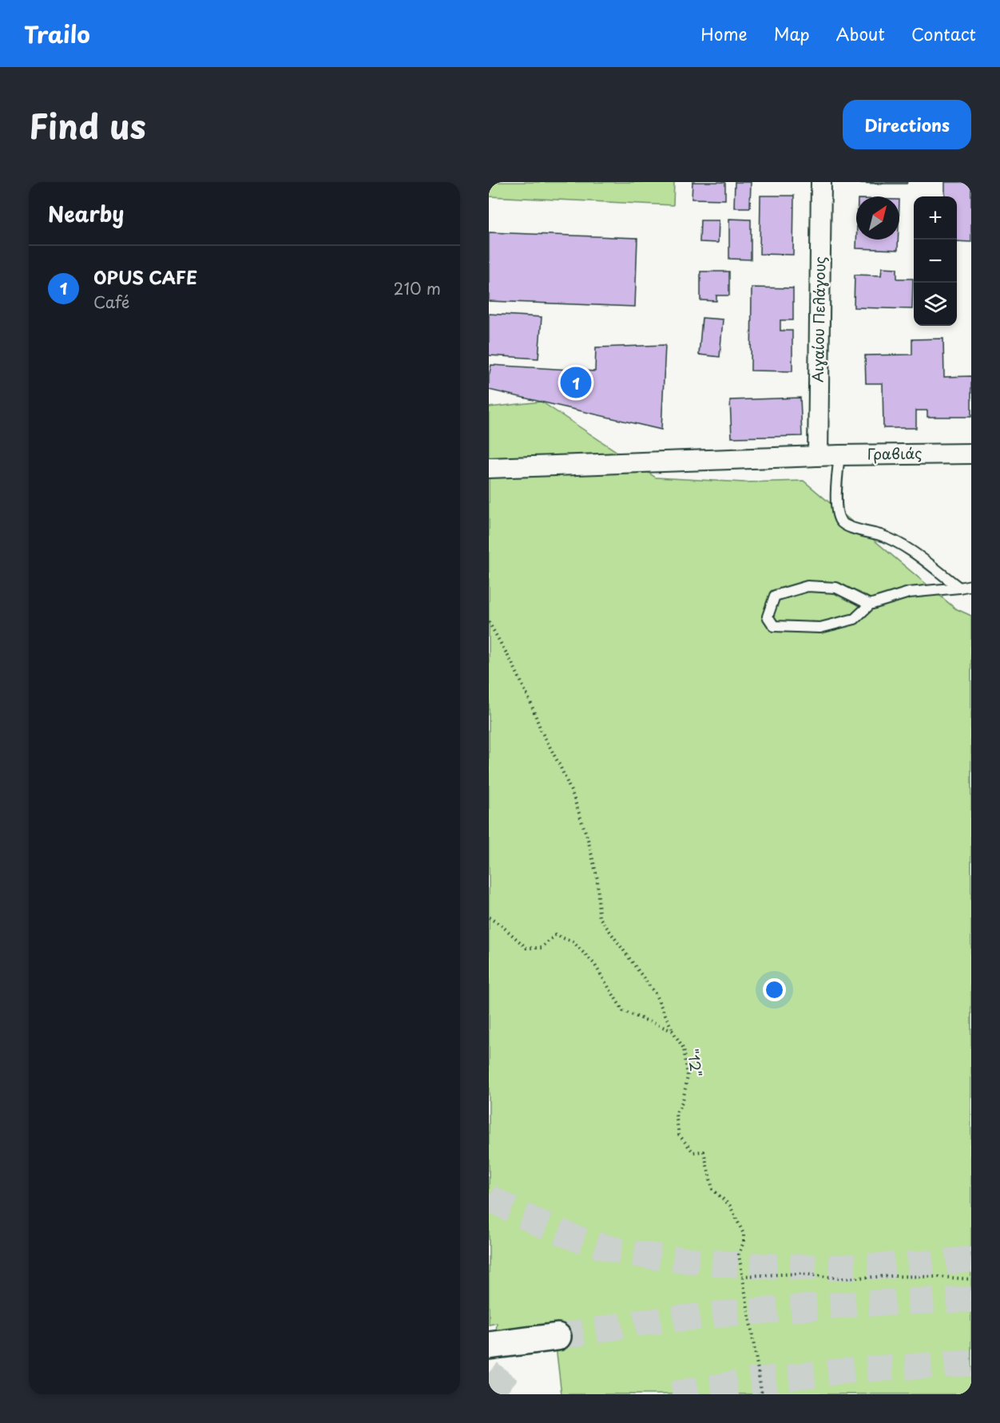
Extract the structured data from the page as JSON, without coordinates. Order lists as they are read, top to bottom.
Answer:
{
  "streets": {
    "street": ["Αιγαίου Πελάγους", "Γραβιάς"],
    "path": ["\"12\""]
  },
  "crossings": [
    ["Αιγαίου Πελάγους", "Γραβιάς"]
  ],
  "north": "top right",
  "page": {
    "header": "Trailo",
    "nav": [
      "Home",
      "Map",
      "About",
      "Contact"
    ],
    "title": "Find us",
    "buttons": "Directions",
    "heading": "Nearby",
    "map_buttons": ["+", "−"],
    "list": [
      {
        "mark": "1",
        "name": "OPUS CAFE",
        "note": "Café",
        "value": "210 m"
      }
    ],
    "pins": "1"
  }
}
